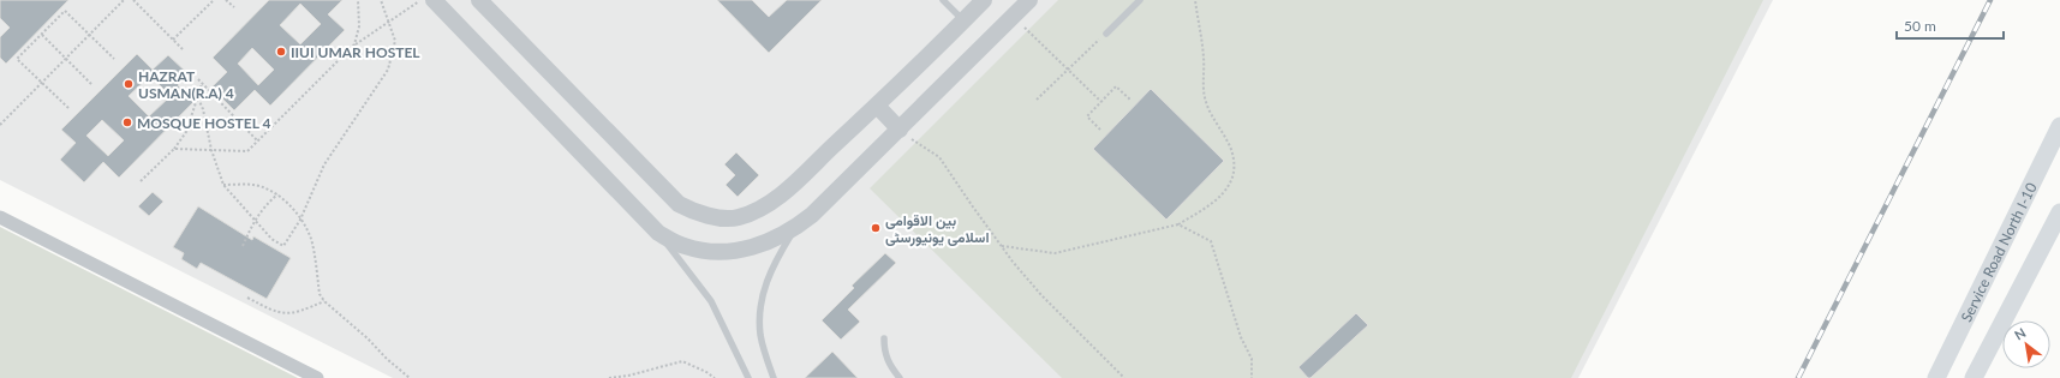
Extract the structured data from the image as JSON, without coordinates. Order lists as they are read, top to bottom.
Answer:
{
  "streets": {
    "main road": ["Service Road North I-10"]
  },
  "places": [
    "IIUI UMAR HOSTEL",
    "HAZRAT USMAN(R.A) 4",
    "MOSQUE HOSTEL 4",
    "بین الاقوامی اسلامی یونیورسٹی"
  ],
  "scale_bar": "50 m",
  "north": "top left"
}
